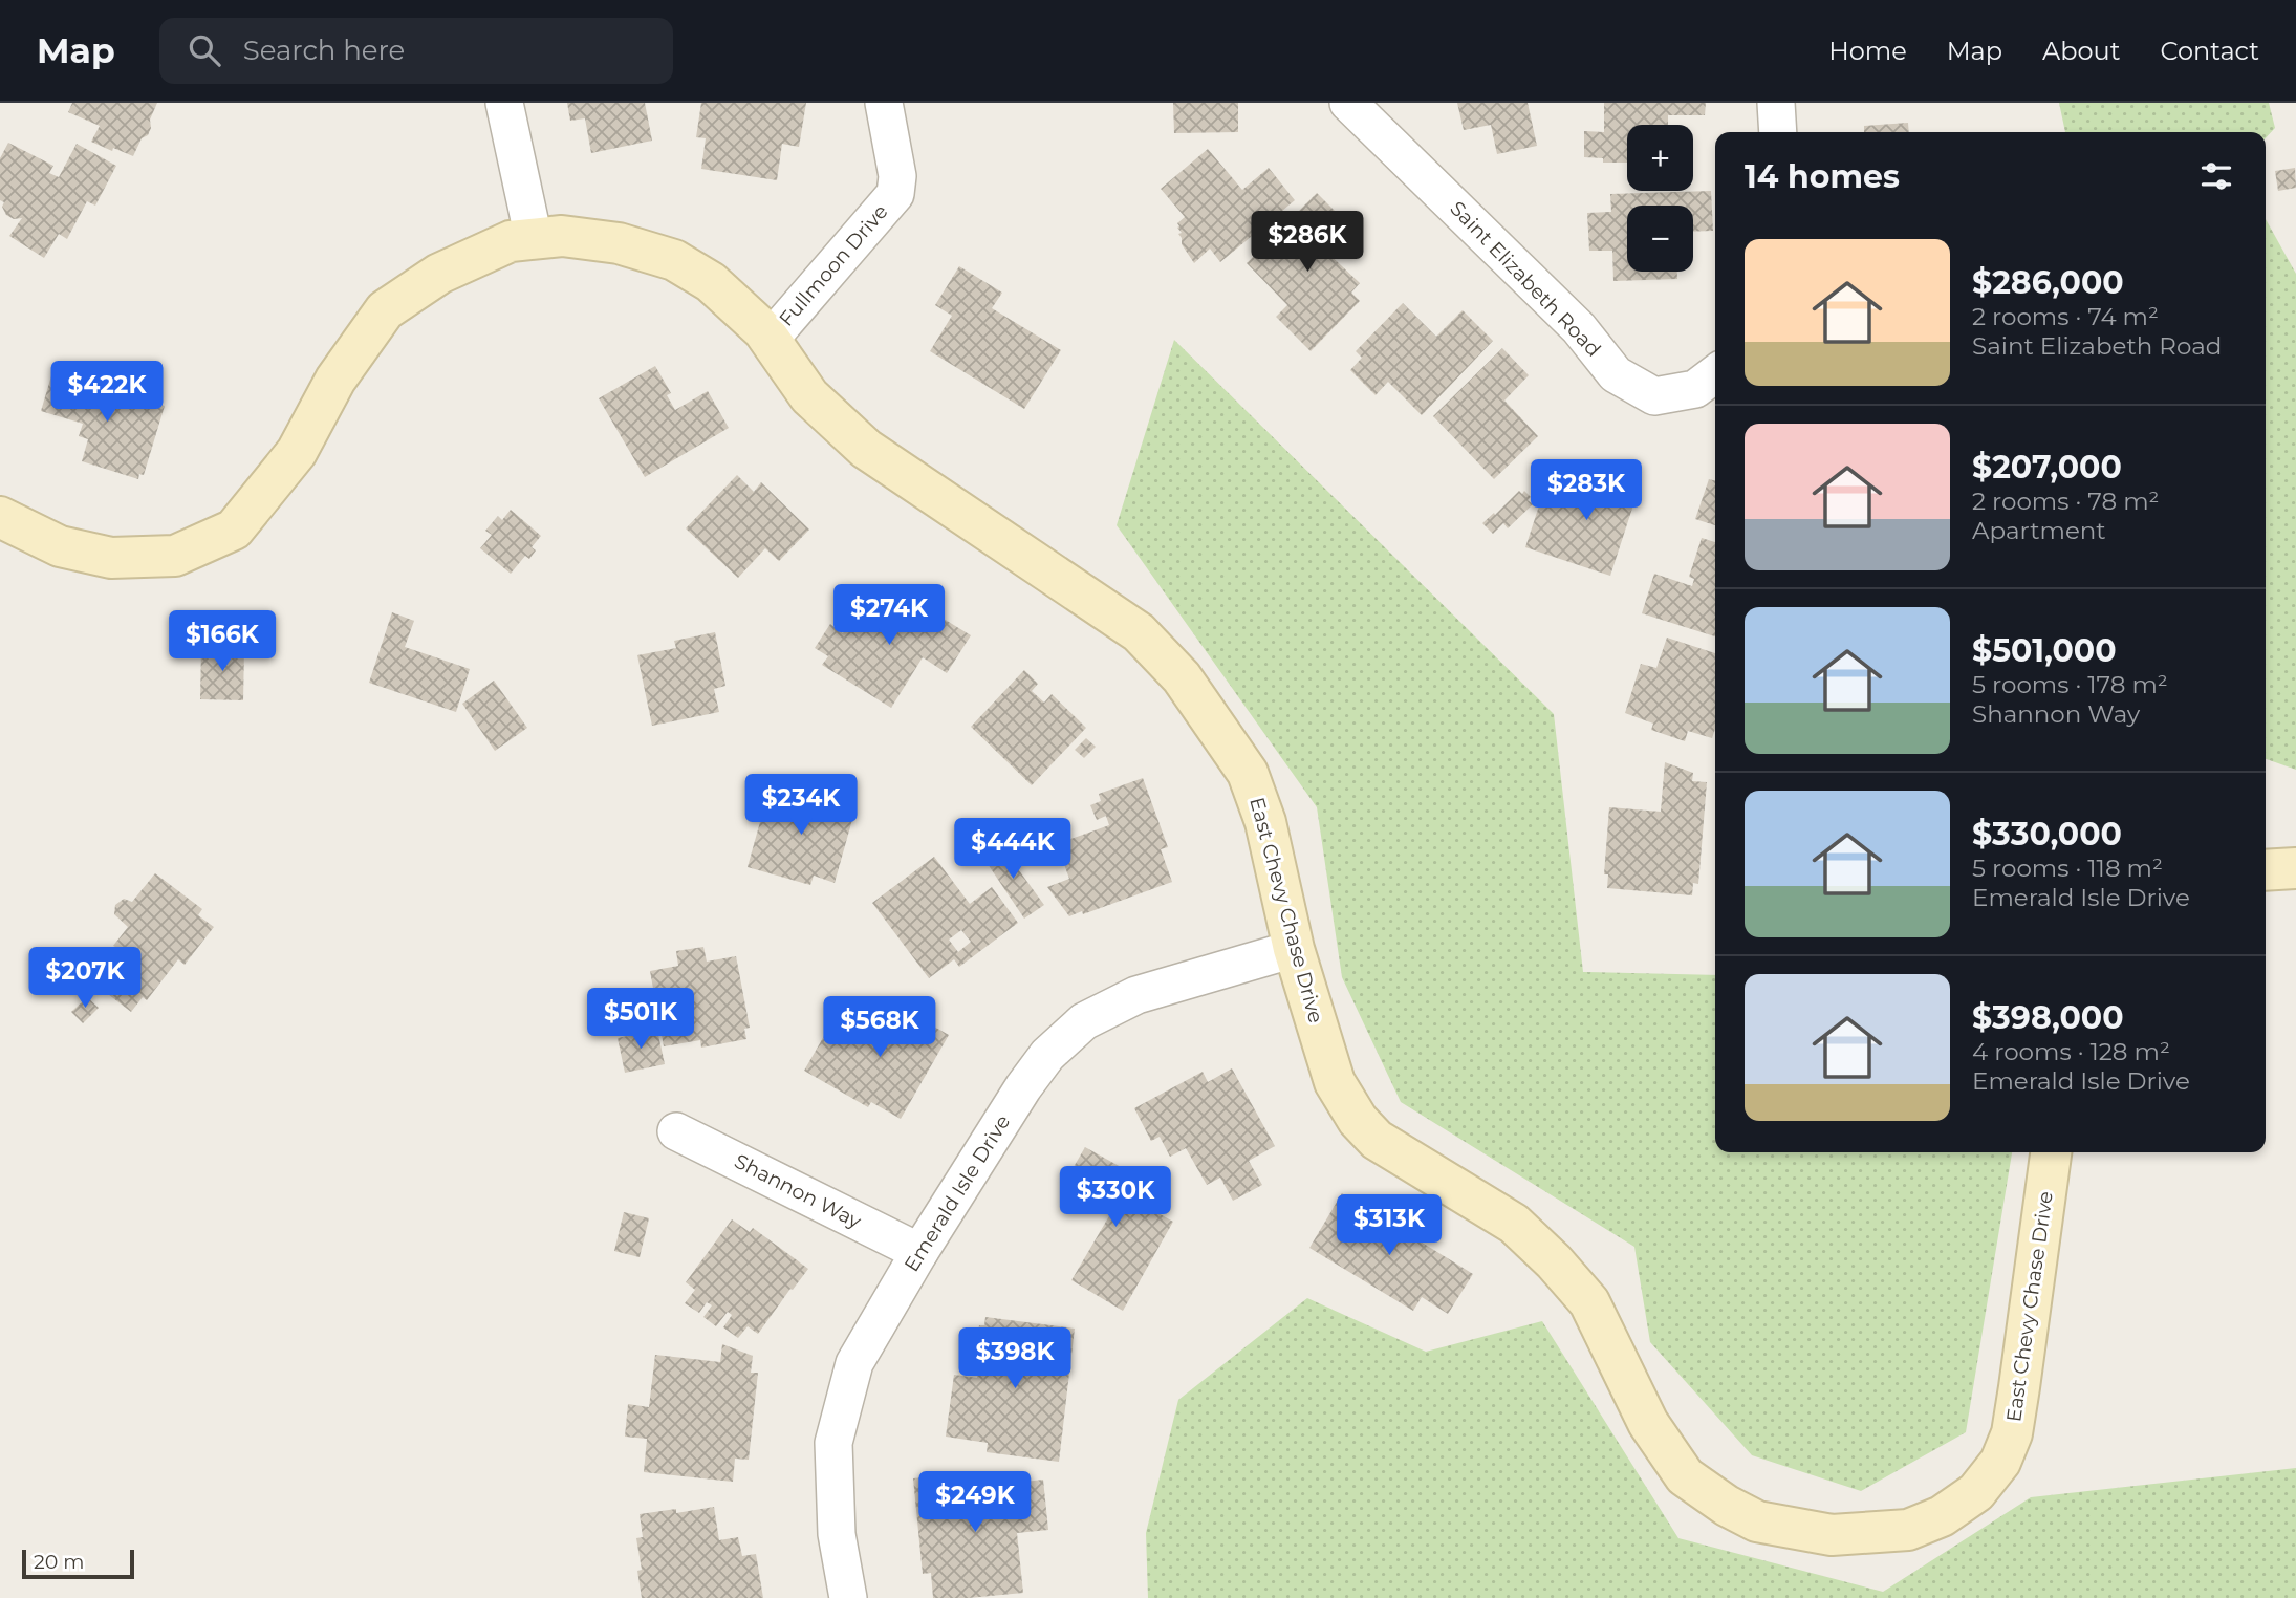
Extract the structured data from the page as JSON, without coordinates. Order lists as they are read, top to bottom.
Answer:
{
  "streets": {
    "main road": ["East Chevy Chase Drive"],
    "street": [
      "Fullmoon Drive",
      "Saint Elizabeth Road",
      "Shannon Way",
      "Emerald Isle Drive"
    ]
  },
  "crossings": [
    ["Fullmoon Drive", "East Chevy Chase Drive"],
    ["East Chevy Chase Drive", "Emerald Isle Drive"],
    ["Shannon Way", "Emerald Isle Drive"]
  ],
  "scale_bar": "20 m",
  "page": {
    "header": "Map",
    "search": "Search here",
    "nav": [
      "Home",
      "Map",
      "About",
      "Contact"
    ],
    "map_buttons": ["+", "−"],
    "heading": "14 homes",
    "price": [
      "$286K",
      "$422K",
      "$283K",
      "$274K",
      "$166K",
      "$234K",
      "$444K",
      "$207K",
      "$501K",
      "$568K",
      "$330K",
      "$313K",
      "$398K",
      "$249K"
    ],
    "list": [
      {
        "name": "$286,000",
        "note": "2 rooms · 74 m² · Saint Elizabeth Road"
      },
      {
        "name": "$207,000",
        "note": "2 rooms · 78 m² · Apartment"
      },
      {
        "name": "$501,000",
        "note": "5 rooms · 178 m² · Shannon Way"
      },
      {
        "name": "$330,000",
        "note": "5 rooms · 118 m² · Emerald Isle Drive"
      },
      {
        "name": "$398,000",
        "note": "4 rooms · 128 m² · Emerald Isle Drive"
      }
    ],
    "scale": "20 m"
  }
}
